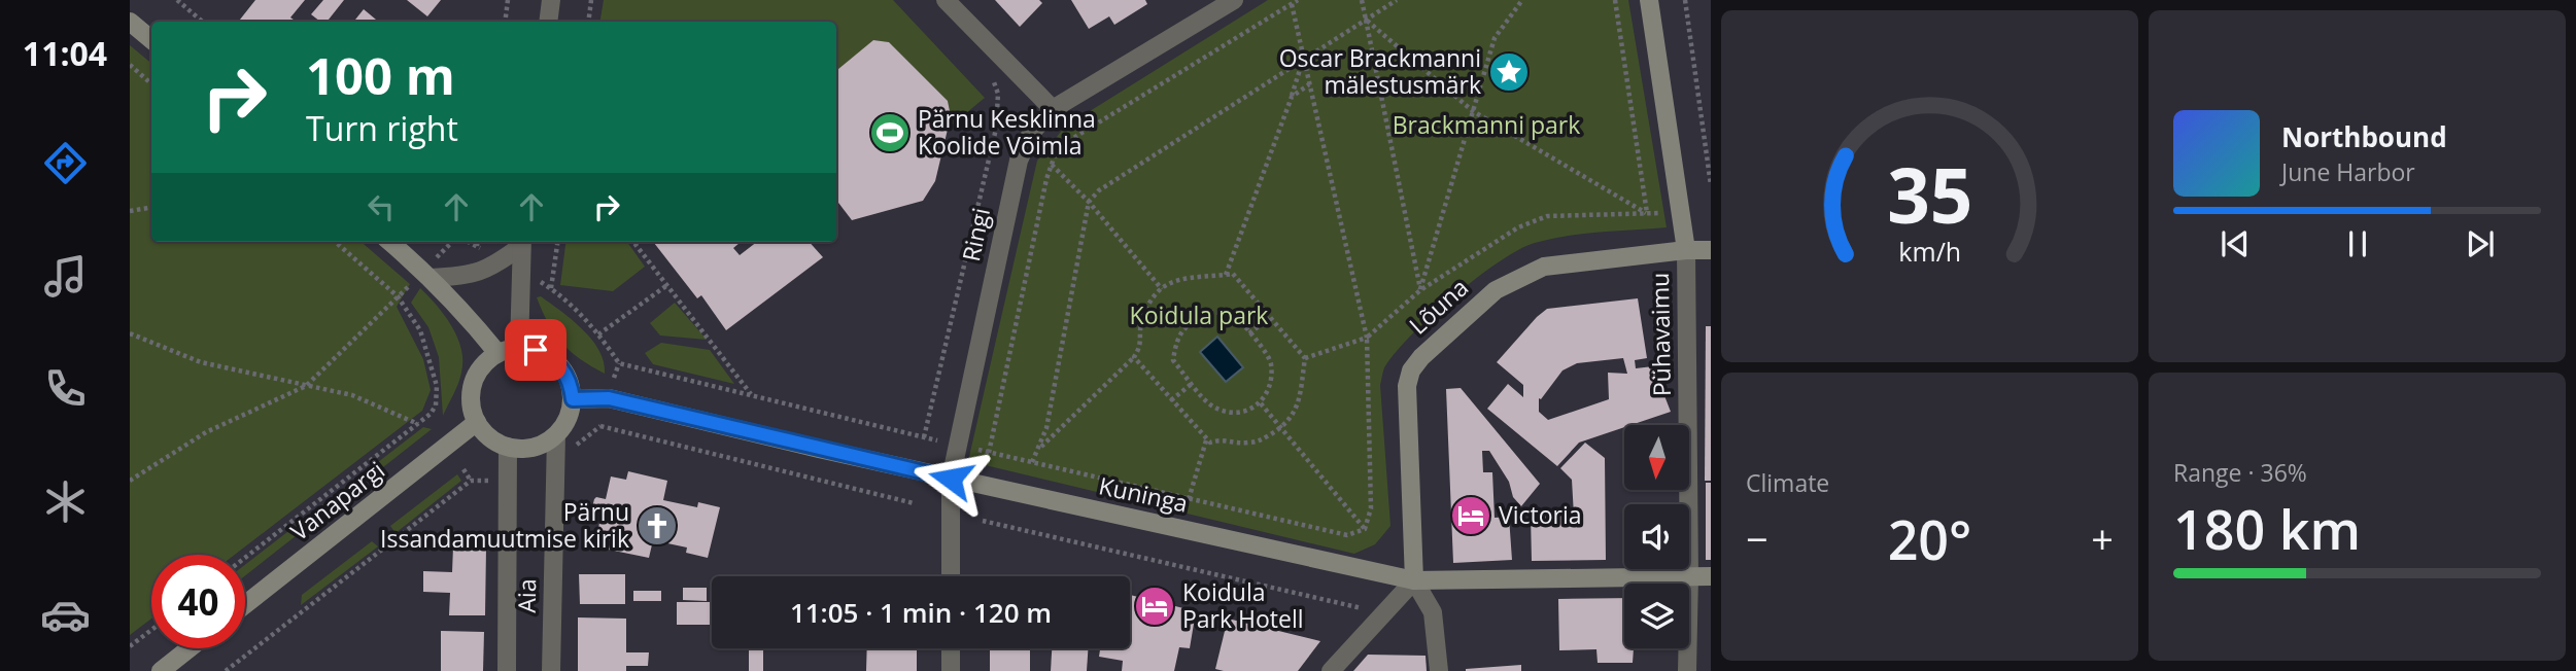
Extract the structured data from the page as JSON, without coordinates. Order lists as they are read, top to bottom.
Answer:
{
  "streets": {
    "street": [
      "Ringi",
      "Lõuna",
      "Pühavaimu",
      "Kuninga",
      "Vanapargi",
      "Aia"
    ]
  },
  "crossings": [
    ["Ringi", "Kuninga"],
    ["Lõuna", "Pühavaimu"],
    ["Lõuna", "Kuninga"],
    ["Pühavaimu", "Kuninga"],
    ["Kuninga", "Vanapargi"],
    ["Kuninga", "Aia"],
    ["Vanapargi", "Aia"]
  ],
  "parks": ["Brackmanni park", "Koidula park"],
  "places": {
    "place": ["Oscar Brackmanni mälestusmärk"],
    "sports": ["Pärnu Kesklinna Koolide Võimla"],
    "hotel": ["Victoria", "Koidula Park Hotell"],
    "church": ["Pärnu Issandamuutmise kirik"]
  },
  "north": "bottom",
  "page": {
    "tabs": "11:04",
    "turn": ["100 m", "Turn right"],
    "song": ["Northbound", "June Harbor"],
    "tile": [
      "Climate",
      ["Range · 36%", "180 km"]
    ],
    "heat": ["−", "20°", "+"],
    "limit": "40",
    "trip": "11:05 · 1 min · 120 m",
    "gauge": ["35", "km/h"]
  }
}
